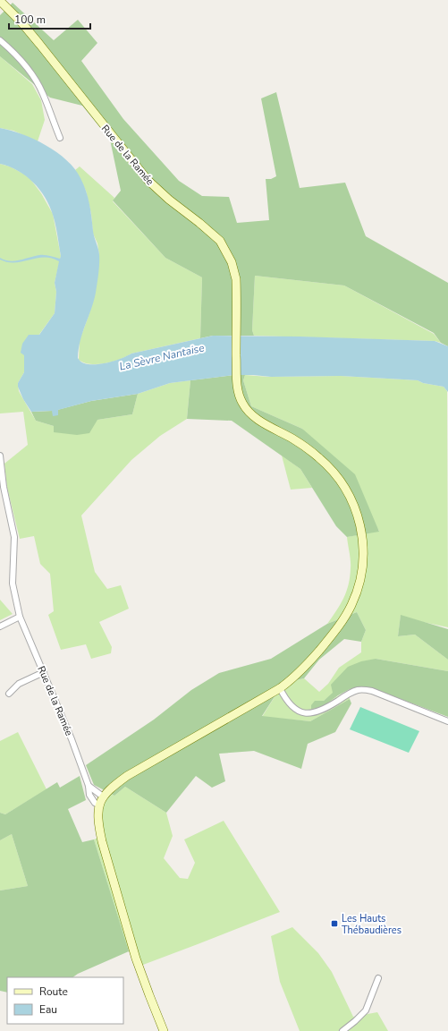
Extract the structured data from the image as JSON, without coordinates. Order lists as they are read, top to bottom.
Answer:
{
  "streets": {
    "main road": ["Rue de la Ramée"]
  },
  "water": ["La Sèvre Nantaise"],
  "places": {
    "transit": ["Les Hauts Thébaudières"]
  },
  "legend": ["Route", "Eau"],
  "scale_bar": "100 m"
}
